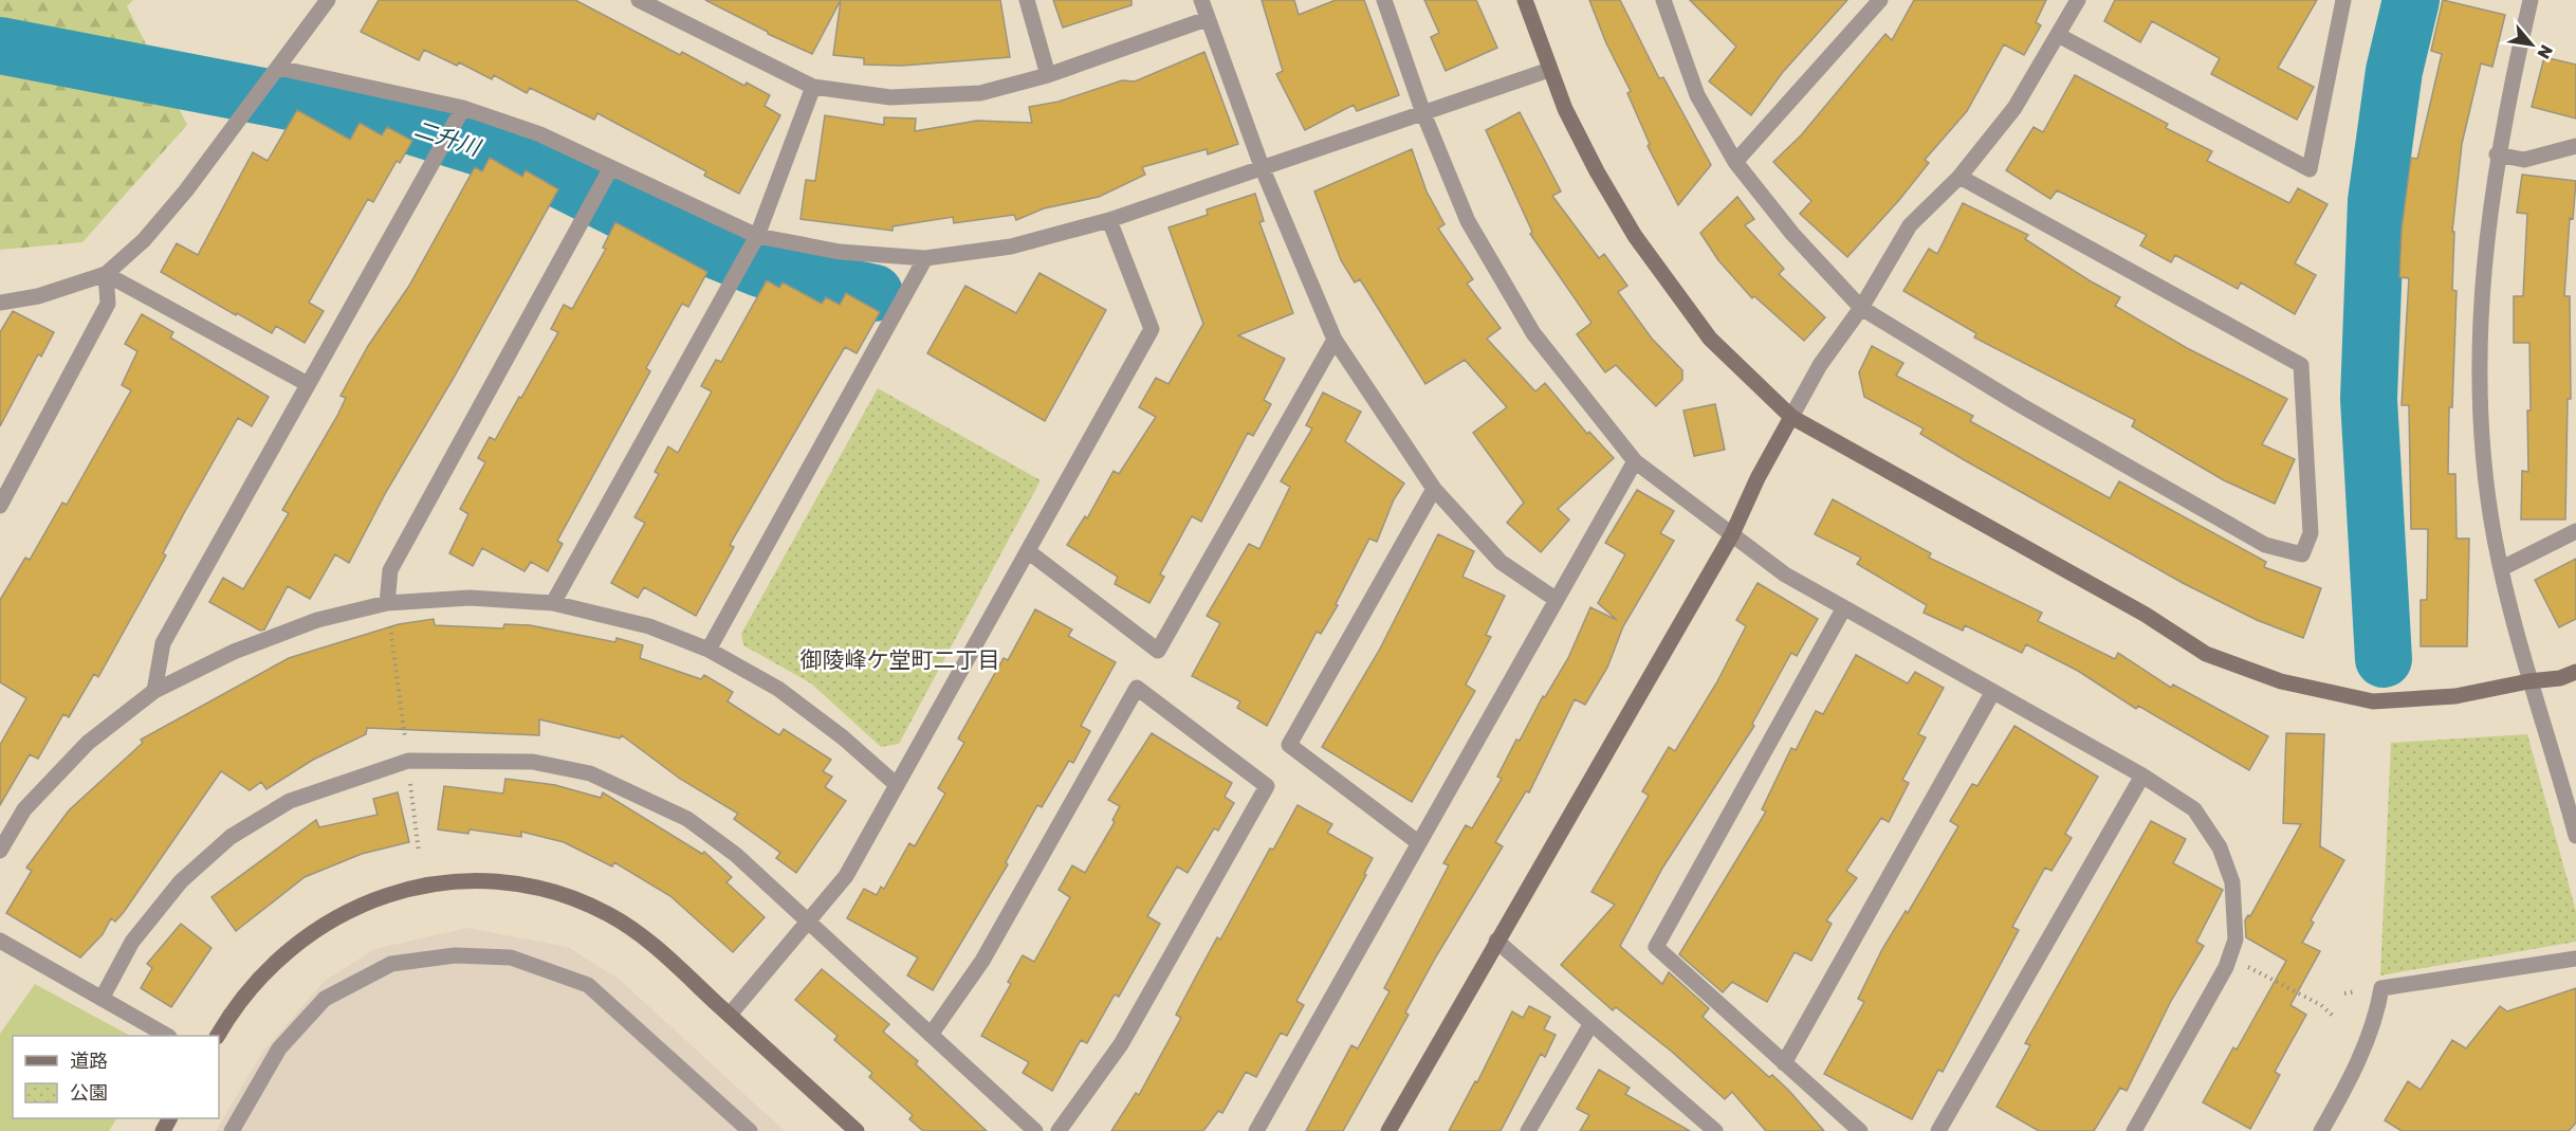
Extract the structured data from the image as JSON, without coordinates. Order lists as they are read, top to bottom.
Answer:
{
  "districts": ["御陵峰ケ堂町二丁目"],
  "water": ["二升川"],
  "legend": ["道路", "公園"],
  "north": "bottom right"
}
